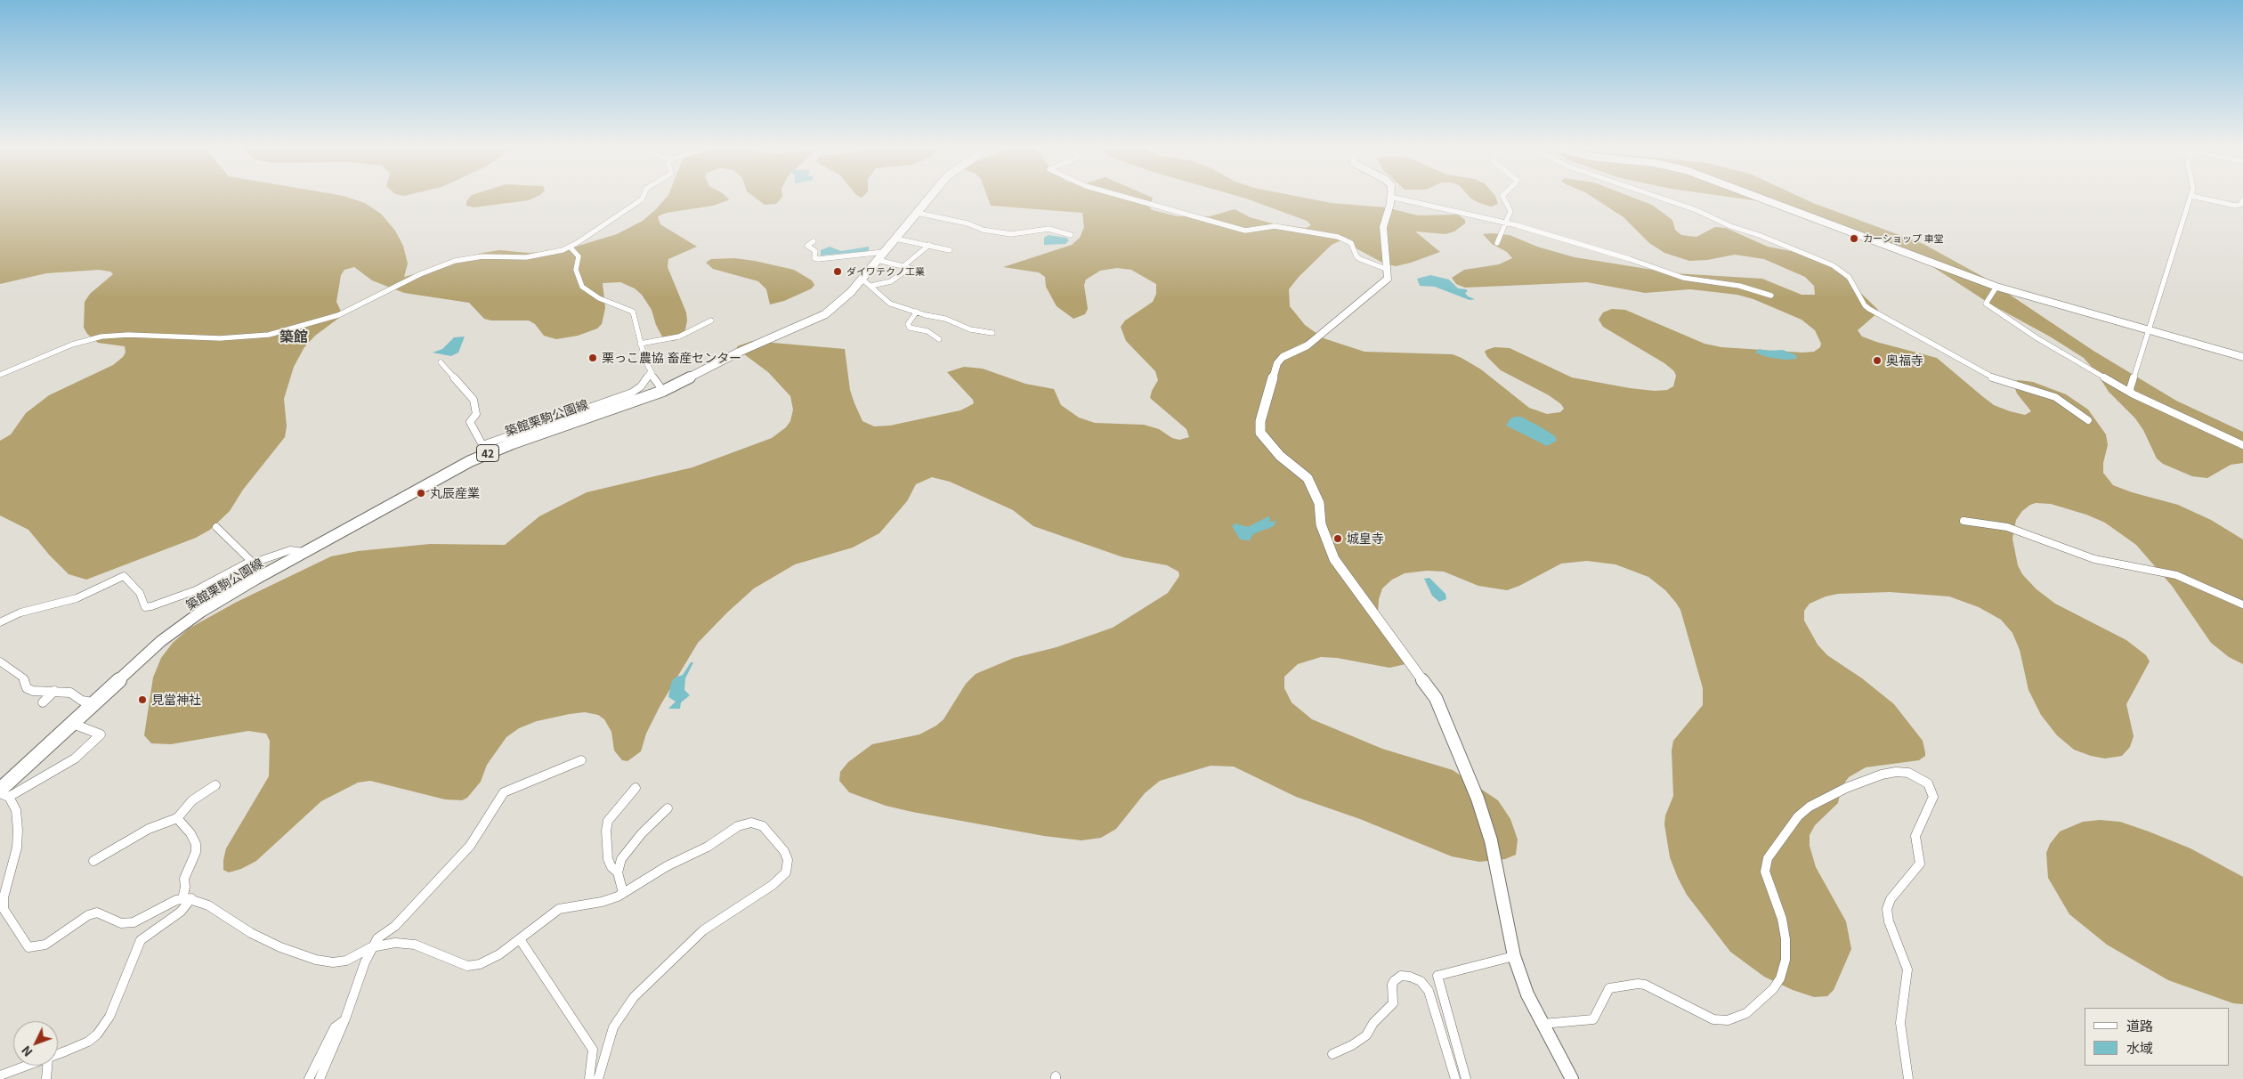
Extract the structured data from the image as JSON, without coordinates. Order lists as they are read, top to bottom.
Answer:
{
  "streets": {
    "main road": ["築館栗駒公園線", "42"]
  },
  "districts": ["築館"],
  "places": [
    "カーショップ 車堂",
    "ダイワテクノ工業",
    "栗っこ農協 畜産センター",
    "奥福寺",
    "丸辰産業",
    "城皇寺",
    "見當神社"
  ],
  "legend": ["道路", "水域"],
  "north": "bottom left"
}
